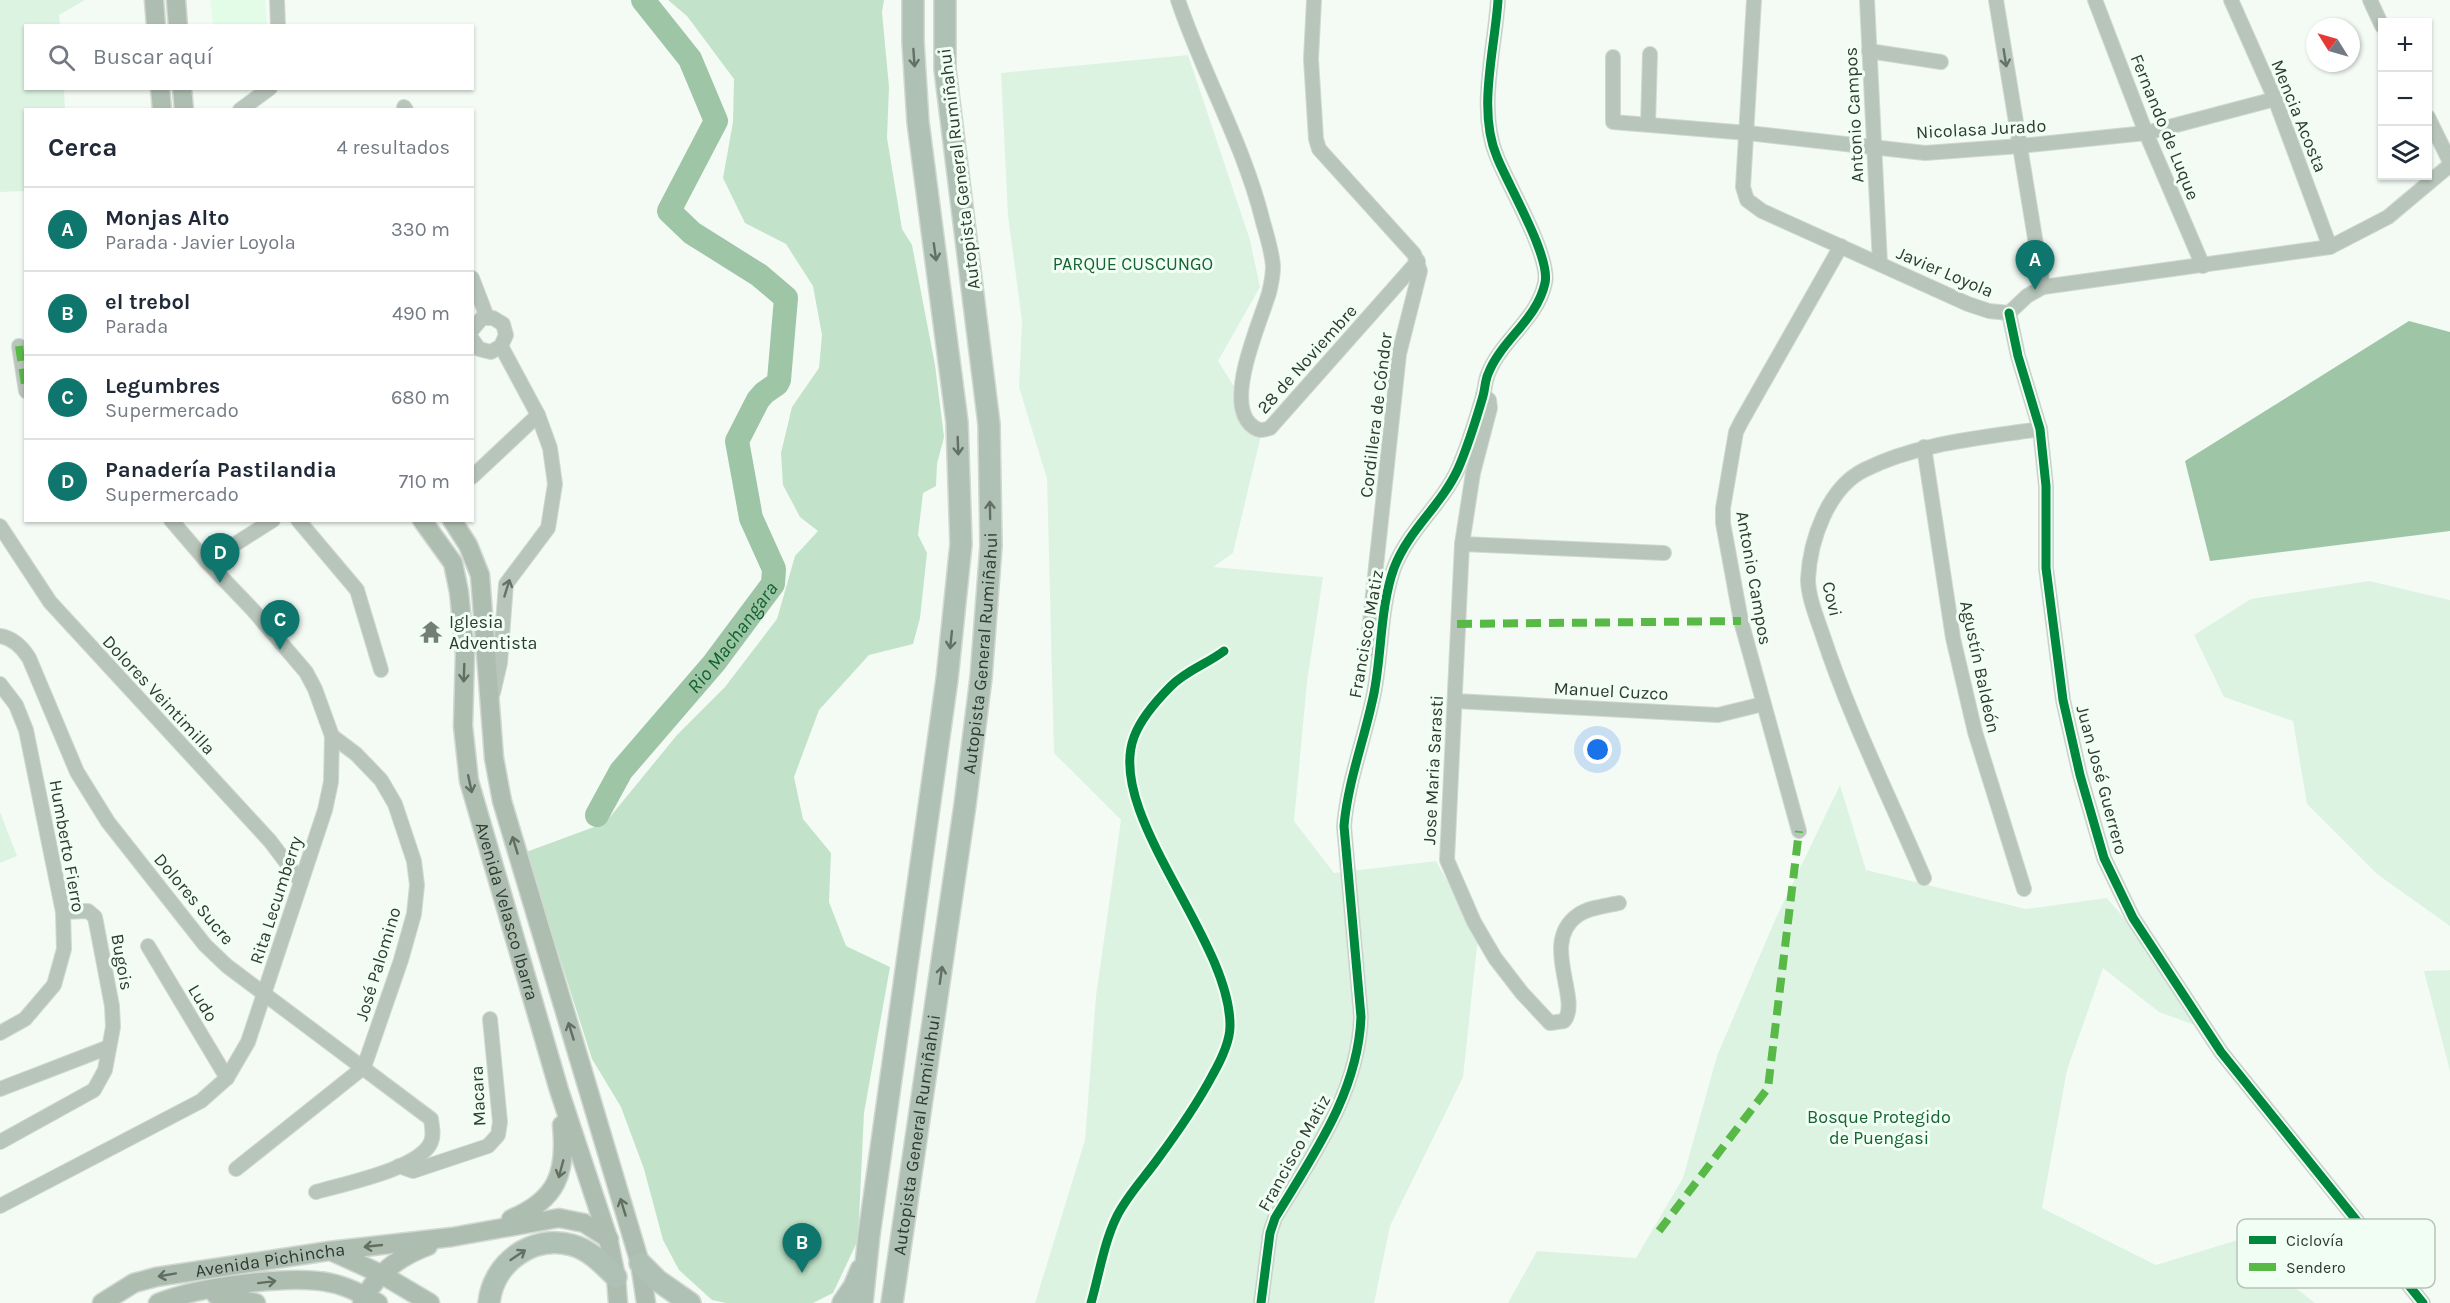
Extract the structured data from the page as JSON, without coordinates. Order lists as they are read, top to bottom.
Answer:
{
  "streets": {
    "highway": ["Autopista General Rumiñahui"],
    "main road": ["Avenida Velasco Ibarra", "Avenida Pichincha"],
    "street": [
      "Antonio Campos",
      "Mencia Acosta",
      "Fernando de Luque",
      "Nicolasa Jurado",
      "Javier Loyola",
      "28 de Noviembre",
      "Cordillera de Cóndor",
      "Covi",
      "Francisco Matiz",
      "Agustín Baldeón",
      "Manuel Cuzco",
      "Dolores Veintimilla",
      "Jose Maria Sarasti",
      "Juan José Guerrero",
      "Humberto Fierro",
      "Dolores Sucre",
      "Rita Lecumberry",
      "Bugois",
      "José Palomino",
      "Ludo",
      "Macara"
    ]
  },
  "crossings": [
    ["Antonio Campos", "Nicolasa Jurado"],
    ["Antonio Campos", "Javier Loyola"],
    ["Antonio Campos", "Manuel Cuzco"],
    ["Mencia Acosta", "Nicolasa Jurado"],
    ["Mencia Acosta", "Javier Loyola"],
    ["Fernando de Luque", "Nicolasa Jurado"],
    ["Fernando de Luque", "Javier Loyola"],
    ["Nicolasa Jurado", "Javier Loyola"],
    ["Javier Loyola", "Juan José Guerrero"],
    ["28 de Noviembre", "Cordillera de Cóndor"],
    ["Cordillera de Cóndor", "Francisco Matiz"],
    ["Covi", "Agustín Baldeón"],
    ["Covi", "Juan José Guerrero"],
    ["Francisco Matiz", "Jose Maria Sarasti"],
    ["Manuel Cuzco", "Jose Maria Sarasti"],
    ["Dolores Veintimilla", "Rita Lecumberry"],
    ["Humberto Fierro", "Bugois"],
    ["Dolores Sucre", "Rita Lecumberry"],
    ["Dolores Sucre", "José Palomino"],
    ["Dolores Sucre", "Macara"],
    ["Rita Lecumberry", "José Palomino"],
    ["Rita Lecumberry", "Ludo"]
  ],
  "water": ["Rio Machangara"],
  "parks": ["PARQUE CUSCUNGO", "Bosque Protegido de Puengasi"],
  "places": {
    "temple": ["Iglesia Adventista"]
  },
  "legend": ["Ciclovía", "Sendero"],
  "north": "top left",
  "page": {
    "map_buttons": ["+", "−"],
    "search": "Buscar aquí",
    "heading": ["Cerca", "4 resultados"],
    "list": [
      {
        "mark": "A",
        "name": "Monjas Alto",
        "note": "Parada · Javier Loyola",
        "value": "330 m"
      },
      {
        "mark": "B",
        "name": "el trebol",
        "note": "Parada",
        "value": "490 m"
      },
      {
        "mark": "C",
        "name": "Legumbres",
        "note": "Supermercado",
        "value": "680 m"
      },
      {
        "mark": "D",
        "name": "Panadería Pastilandia",
        "note": "Supermercado",
        "value": "710 m"
      }
    ],
    "pins": [
      "A",
      "D",
      "C",
      "B"
    ]
  }
}
